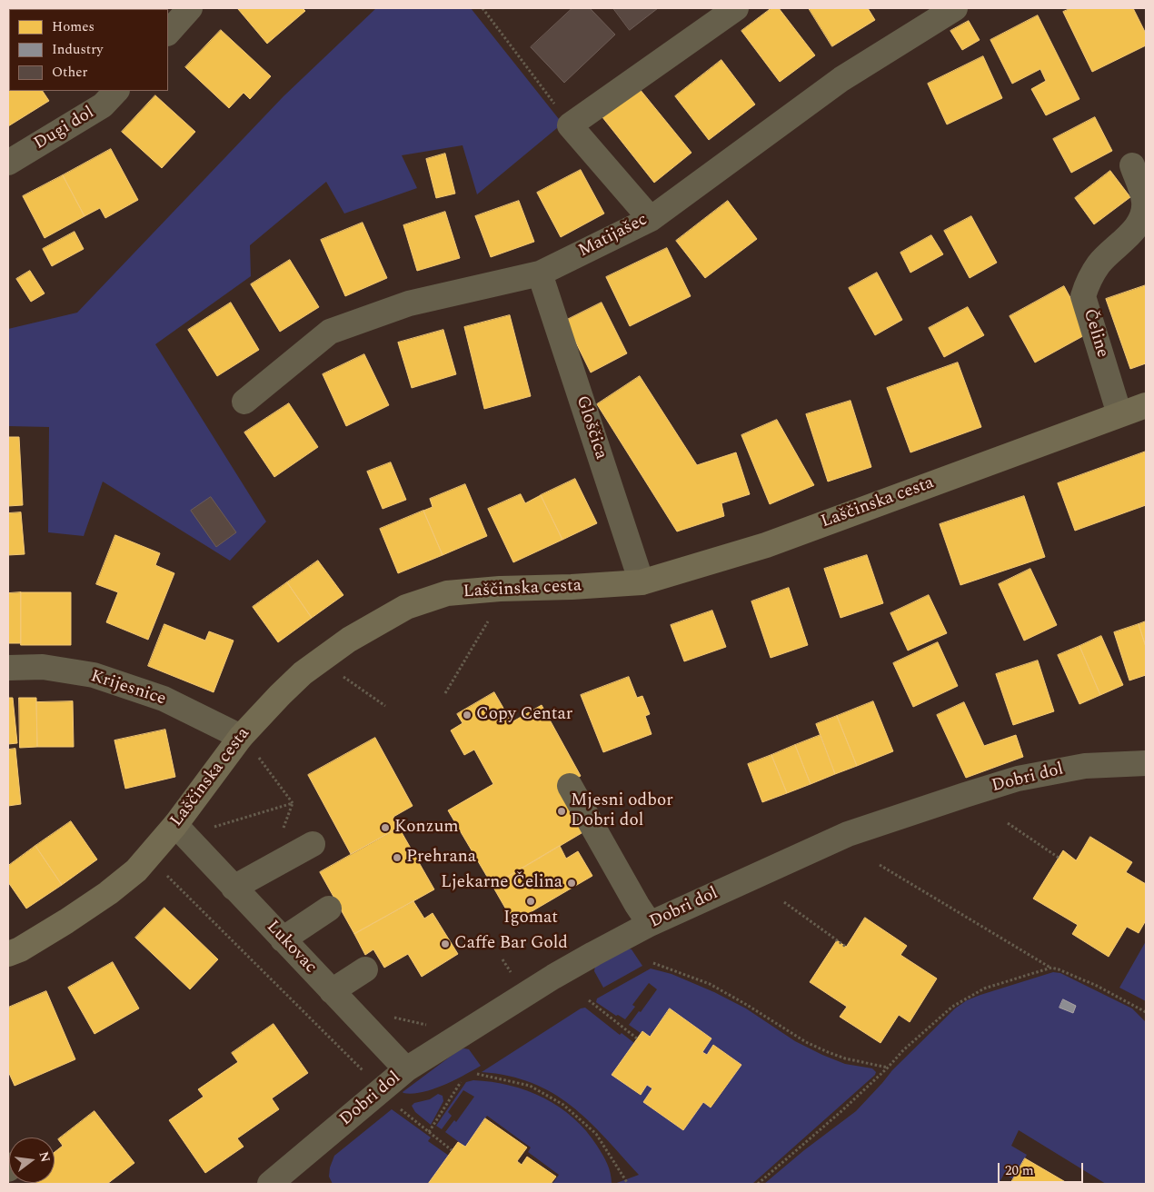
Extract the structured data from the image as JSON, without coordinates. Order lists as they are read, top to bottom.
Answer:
{
  "streets": {
    "main road": ["Laščinska cesta"],
    "street": [
      "Dugi dol",
      "Matijašec",
      "Čeline",
      "Gloščica",
      "Krijesnice",
      "Dobri dol",
      "Lukovac"
    ]
  },
  "crossings": [
    ["Matijašec", "Gloščica"],
    ["Čeline", "Laščinska cesta"],
    ["Gloščica", "Laščinska cesta"],
    ["Laščinska cesta", "Krijesnice"],
    ["Laščinska cesta", "Lukovac"],
    ["Dobri dol", "Lukovac"]
  ],
  "places": [
    "Copy Centar",
    "Mjesni odbor Dobri dol",
    "Konzum",
    "Prehrana",
    "Ljekarne Čelina",
    "Igomat",
    "Caffe Bar Gold"
  ],
  "legend": ["Homes", "Industry", "Other"],
  "scale_bar": "20 m",
  "north": "right"
}
